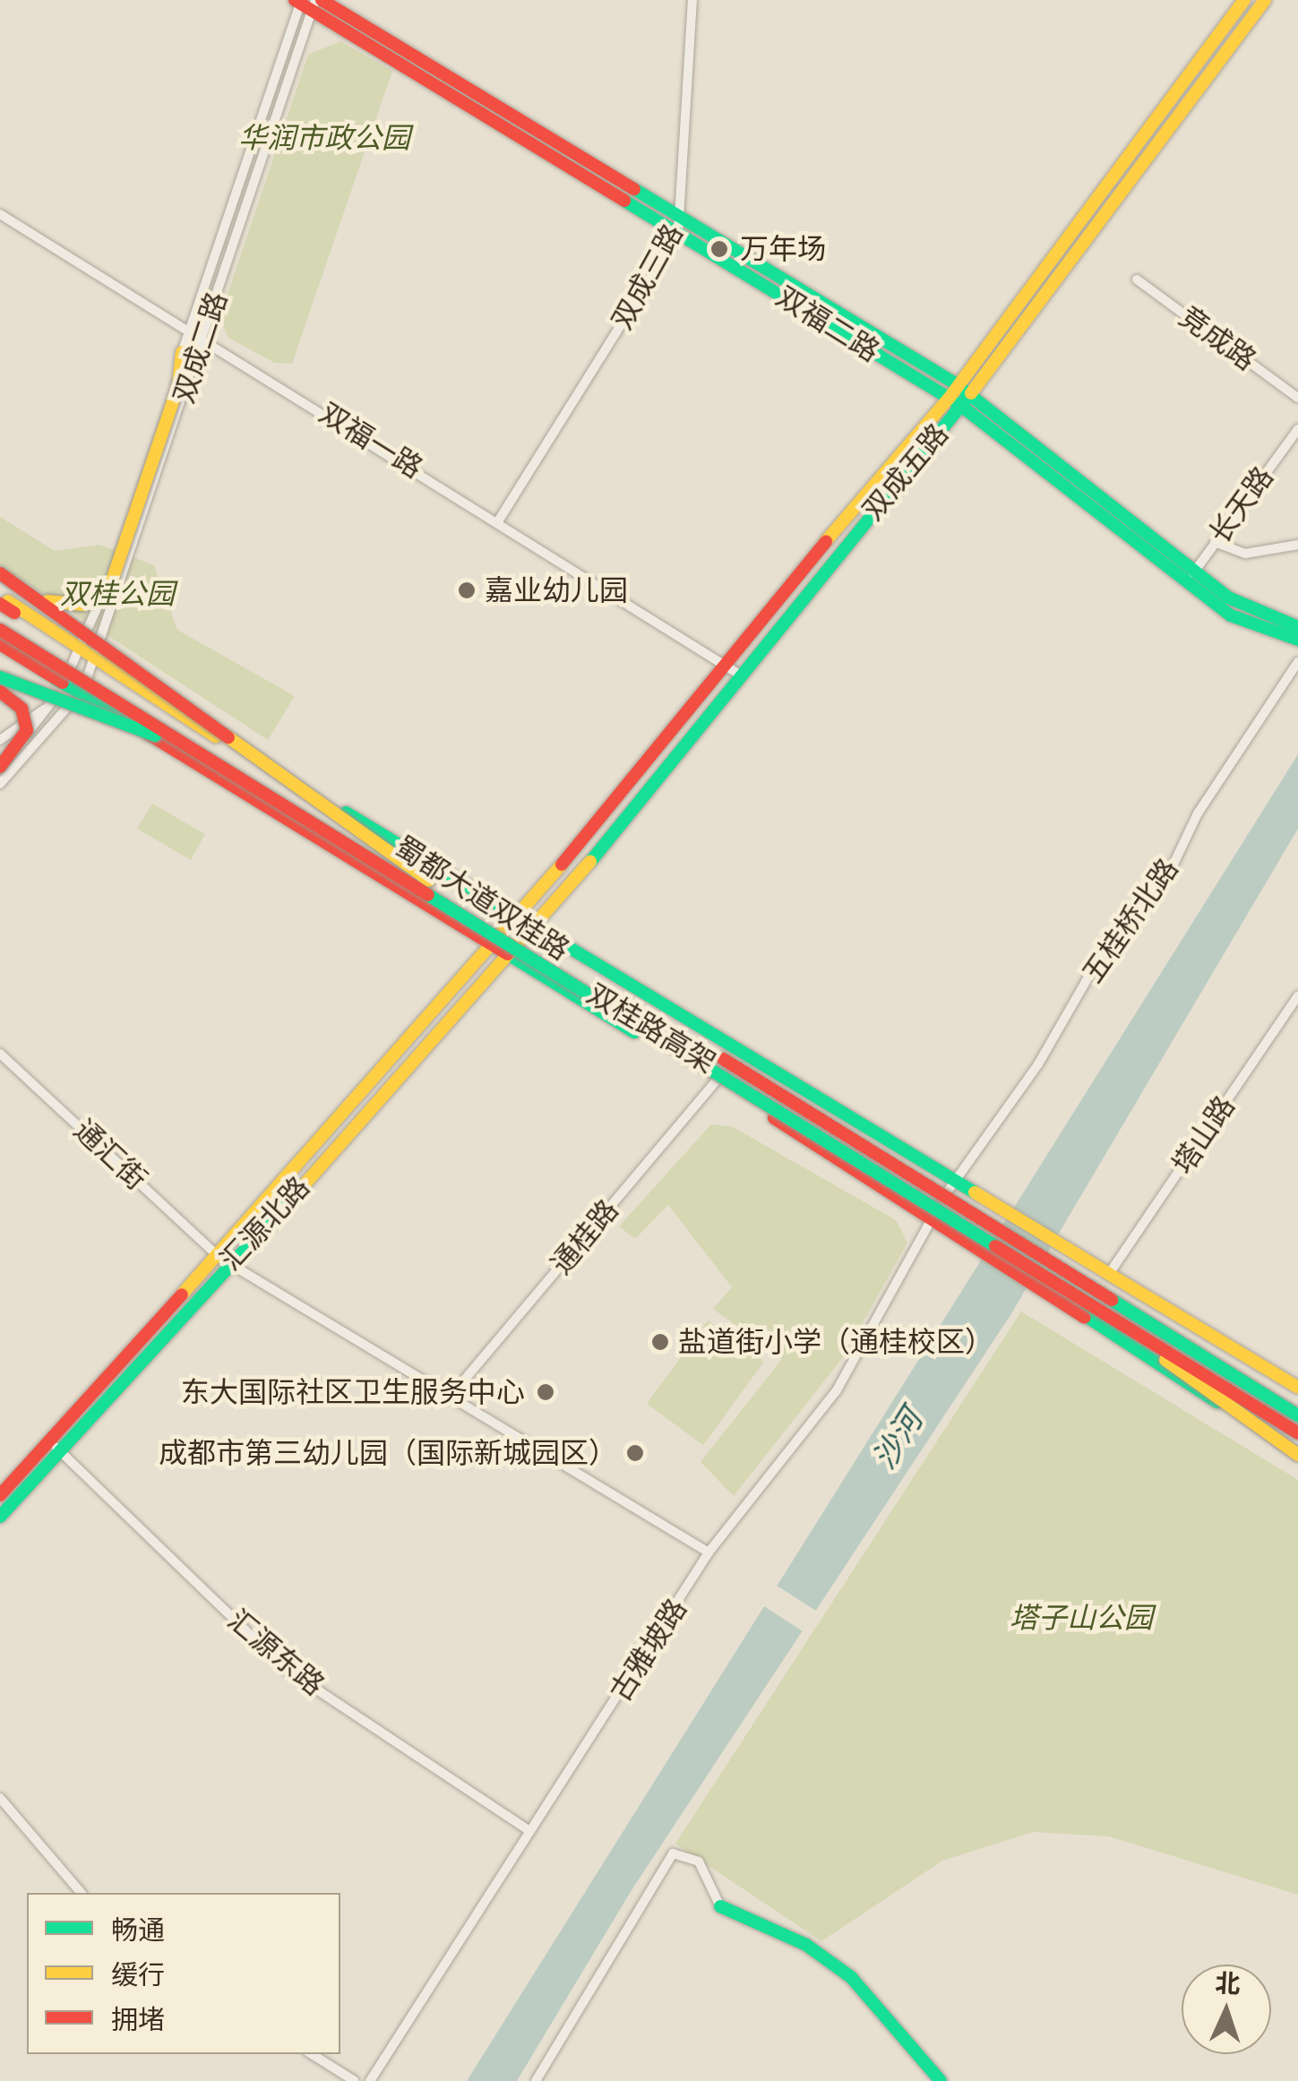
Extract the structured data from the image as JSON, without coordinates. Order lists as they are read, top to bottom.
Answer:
{
  "streets": {
    "main road": [
      "双福二路",
      "双成五路",
      "蜀都大道双桂路",
      "双桂路高架",
      "汇源北路"
    ],
    "street": [
      "双成三路",
      "竞成路",
      "双成二路",
      "双福一路",
      "长天路",
      "五桂桥北路",
      "塔山路",
      "通汇街",
      "通桂路",
      "古雅坡路",
      "汇源东路"
    ]
  },
  "crossings": [
    ["双成三路", "双福二路"],
    ["双成三路", "双福一路"],
    ["双福二路", "双成二路"],
    ["双福二路", "双成五路"],
    ["双福二路", "长天路"],
    ["双成二路", "双福一路"],
    ["双成二路", "蜀都大道双桂路"],
    ["双福一路", "双成五路"],
    ["双成五路", "蜀都大道双桂路"],
    ["双成五路", "汇源北路"],
    ["蜀都大道双桂路", "五桂桥北路"],
    ["蜀都大道双桂路", "塔山路"],
    ["蜀都大道双桂路", "汇源北路"],
    ["蜀都大道双桂路", "通桂路"],
    ["蜀都大道双桂路", "古雅坡路"],
    ["五桂桥北路", "古雅坡路"],
    ["通汇街", "汇源北路"],
    ["通汇街", "通桂路"],
    ["通汇街", "古雅坡路"],
    ["汇源北路", "汇源东路"],
    ["古雅坡路", "汇源东路"]
  ],
  "water": ["沙河"],
  "parks": ["华润市政公园", "双桂公园", "塔子山公园"],
  "places": [
    "万年场",
    "嘉业幼儿园",
    "盐道街小学（通桂校区）",
    "东大国际社区卫生服务中心",
    "成都市第三幼儿园（国际新城园区）"
  ],
  "legend": ["畅通", "缓行", "拥堵"],
  "north": "top"
}
